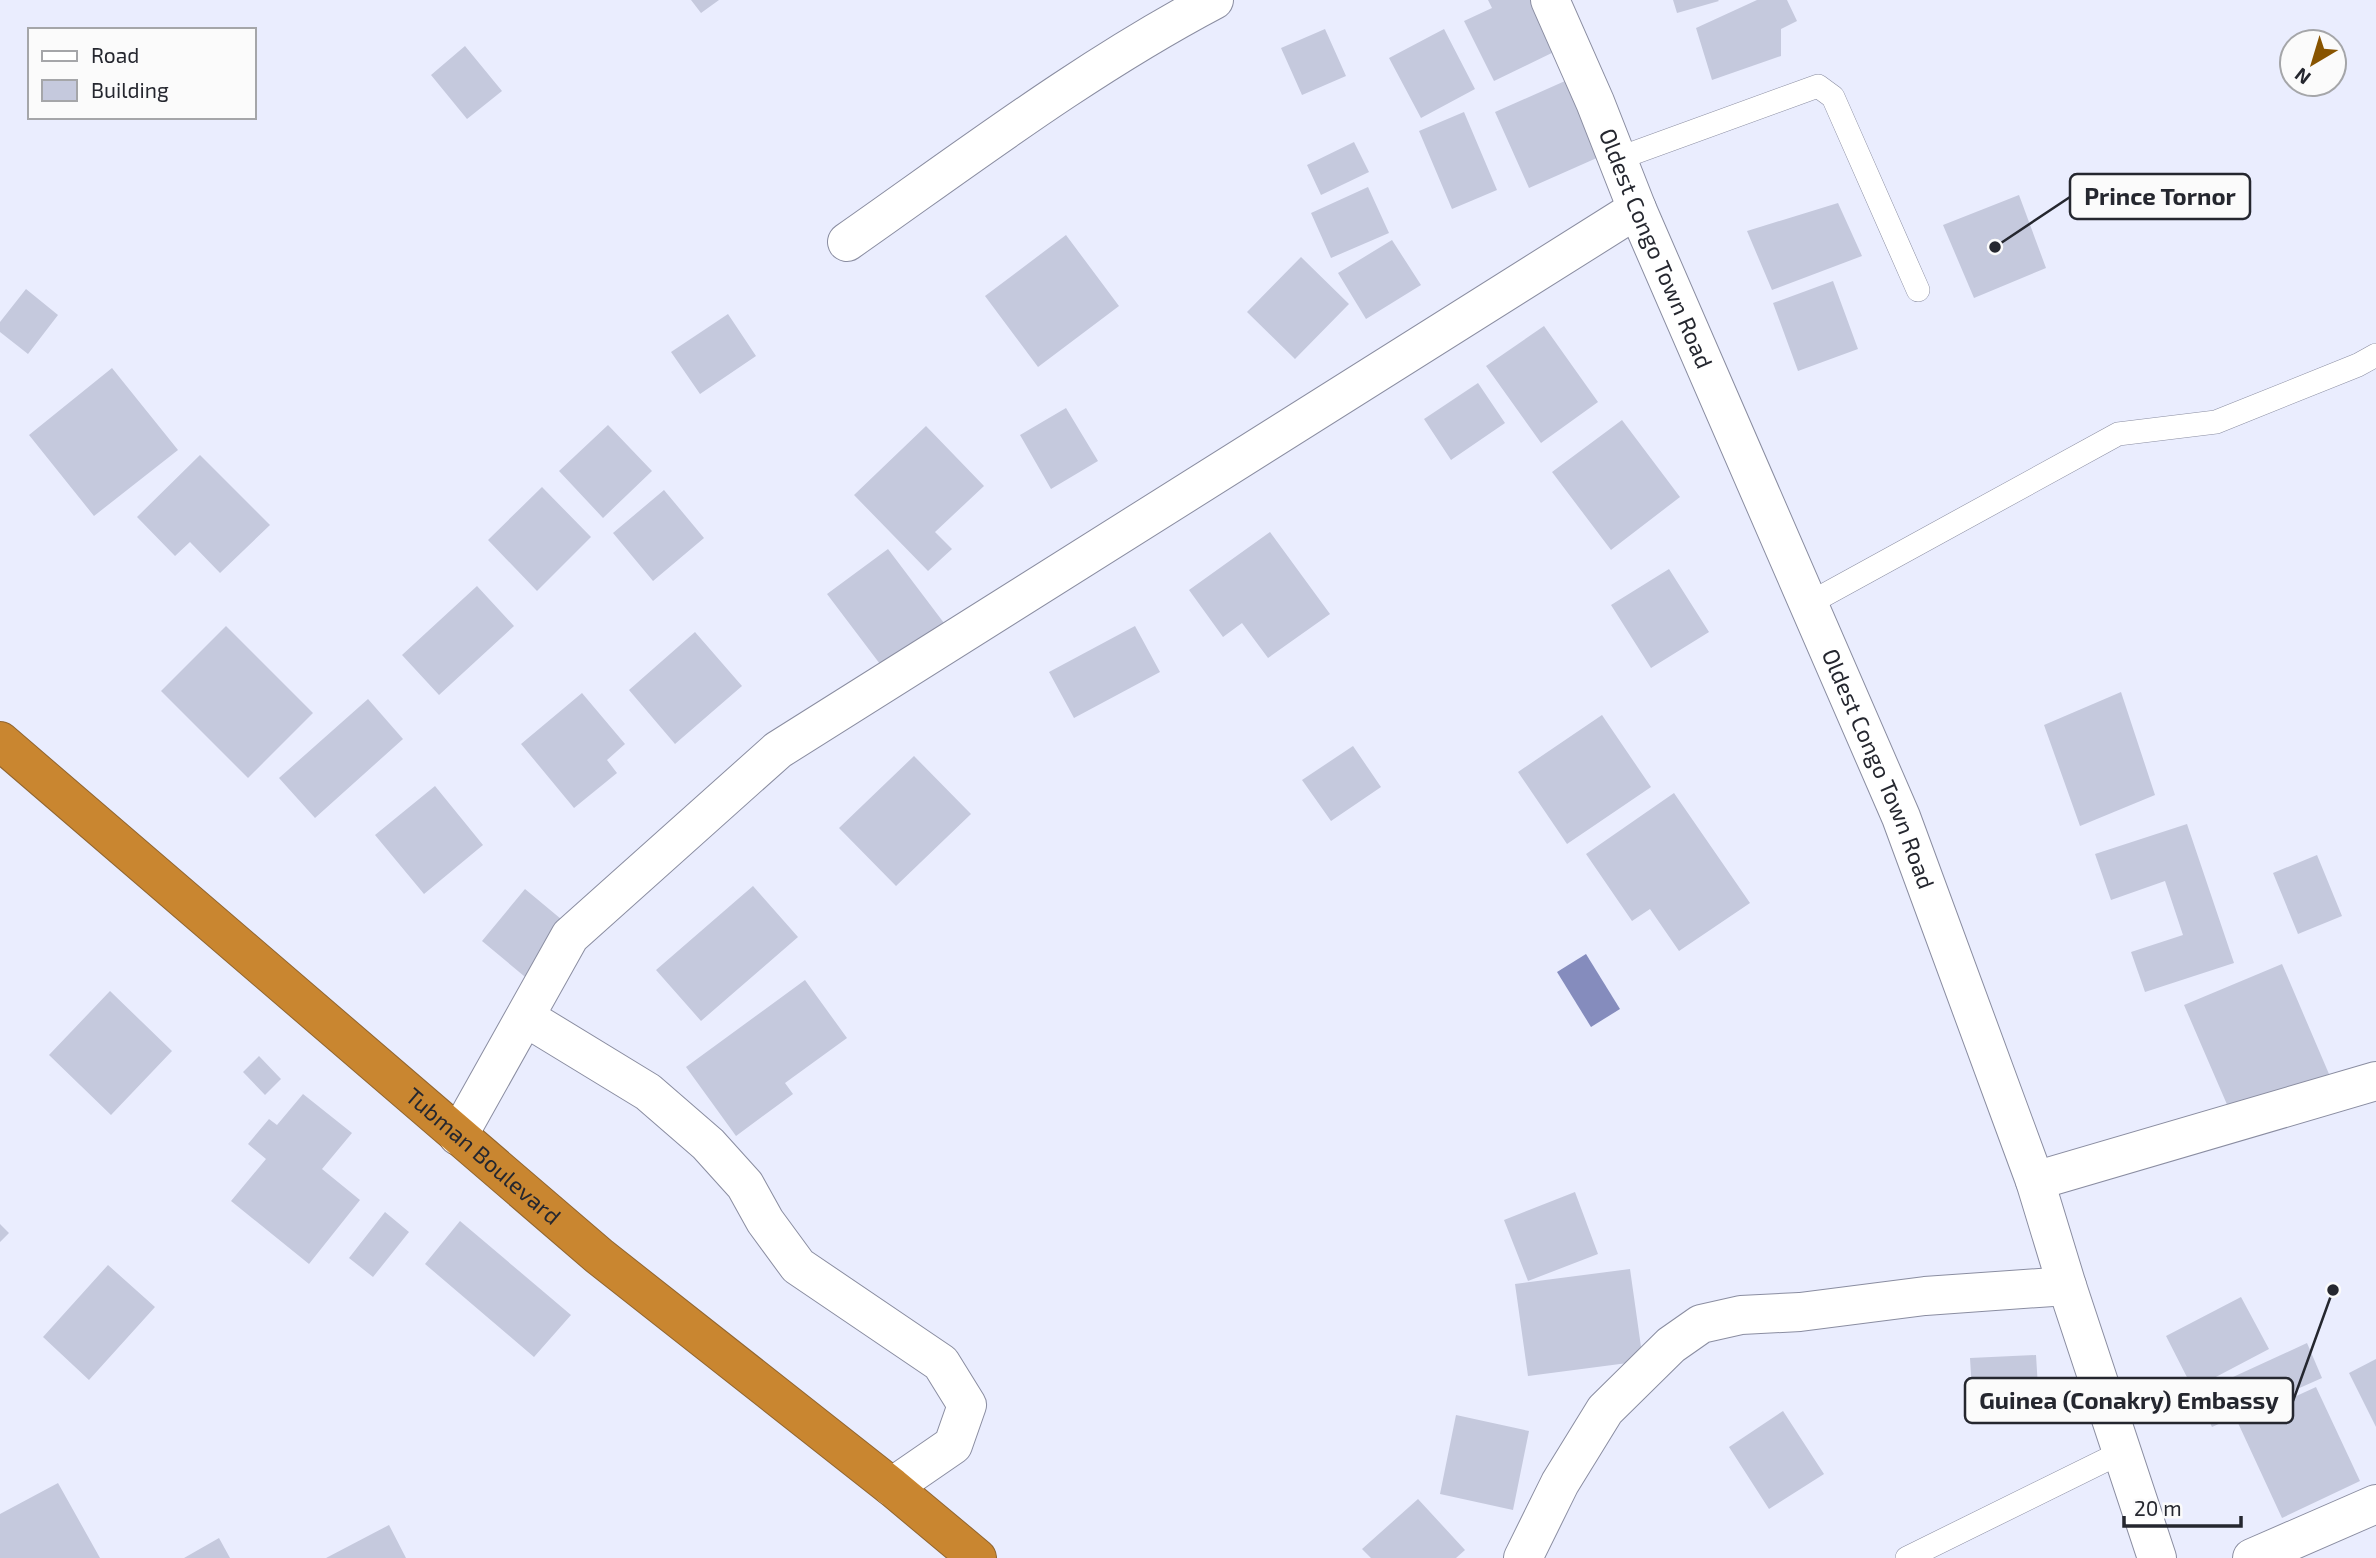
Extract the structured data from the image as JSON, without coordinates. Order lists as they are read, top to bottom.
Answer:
{
  "streets": {
    "highway": ["Tubman Boulevard"],
    "street": ["Oldest Congo Town Road"]
  },
  "places": ["Prince Tornor", "Guinea (Conakry) Embassy"],
  "legend": ["Road", "Building"],
  "scale_bar": "20 m",
  "north": "bottom left"
}
